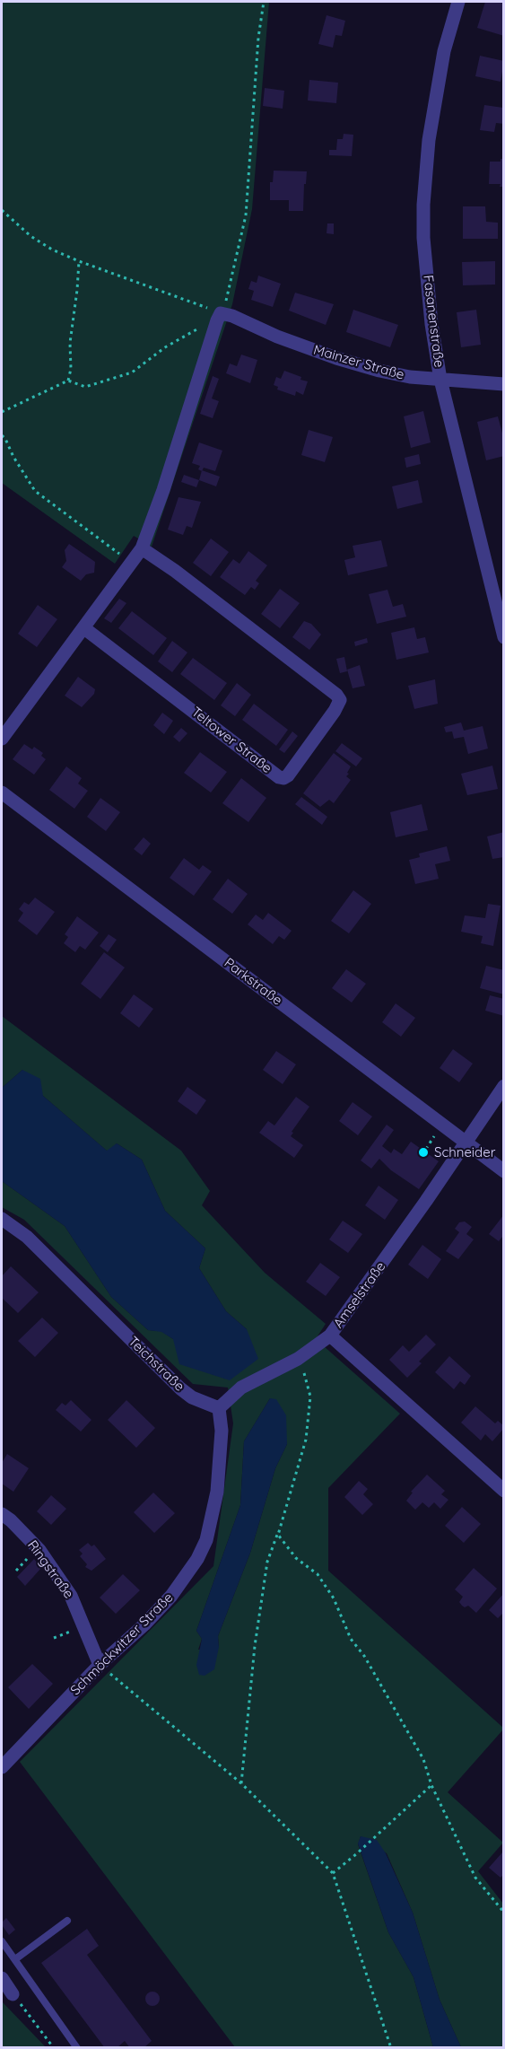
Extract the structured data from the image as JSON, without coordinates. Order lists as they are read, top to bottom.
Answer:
{
  "streets": {
    "street": [
      "Fasanenstraße",
      "Mainzer Straße",
      "Teltower Straße",
      "Parkstraße",
      "Amselstraße",
      "Teichstraße",
      "Ringstraße",
      "Schmöckwitzer Straße"
    ]
  },
  "crossings": [
    ["Fasanenstraße", "Mainzer Straße"],
    ["Parkstraße", "Amselstraße"],
    ["Teichstraße", "Schmöckwitzer Straße"],
    ["Ringstraße", "Schmöckwitzer Straße"]
  ],
  "places": ["Schneider"]
}
